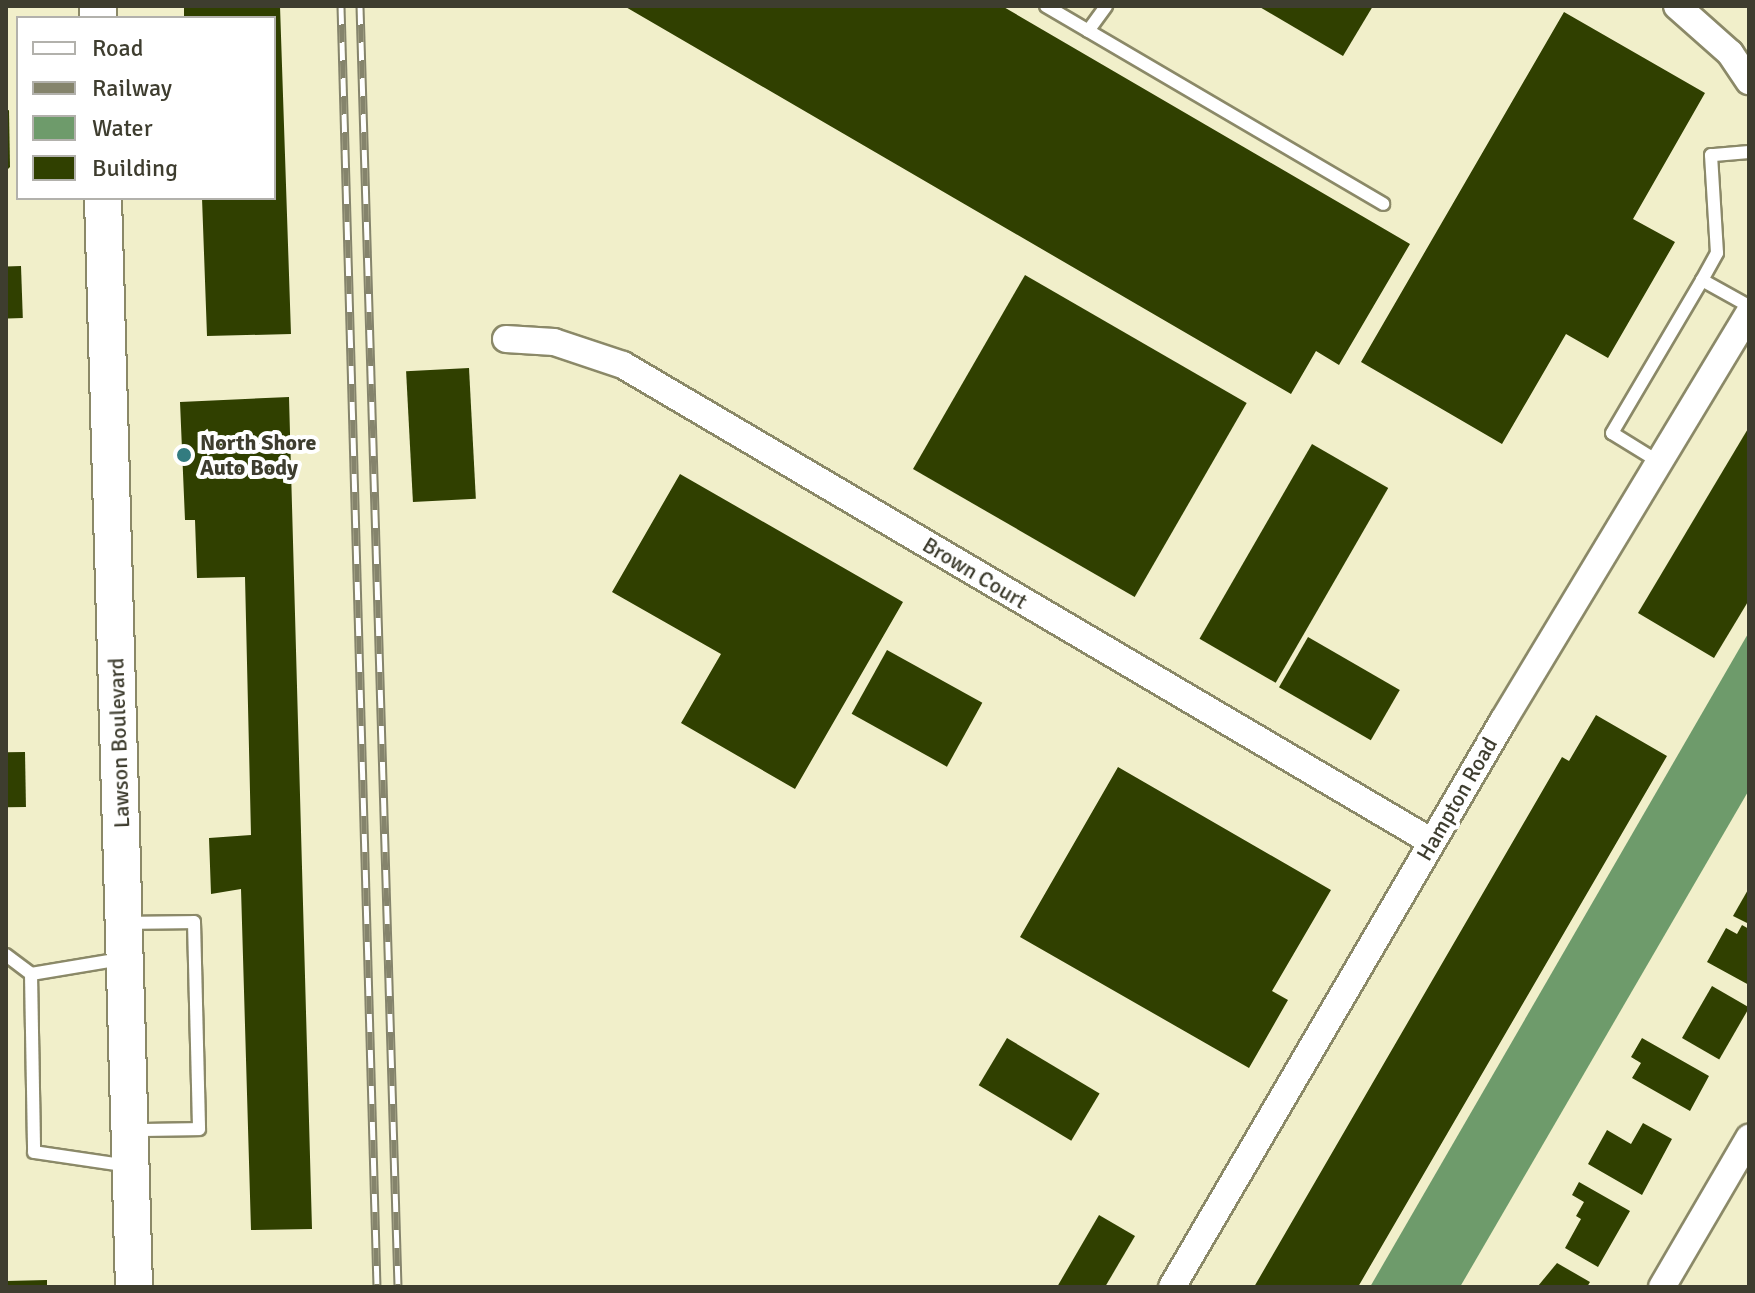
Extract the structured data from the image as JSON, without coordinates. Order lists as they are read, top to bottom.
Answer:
{
  "streets": {
    "main road": ["Lawson Boulevard"],
    "street": ["Brown Court", "Hampton Road"]
  },
  "crossings": [
    ["Brown Court", "Hampton Road"]
  ],
  "places": ["North Shore Auto Body"],
  "legend": [
    "Road",
    "Railway",
    "Water",
    "Building"
  ]
}
